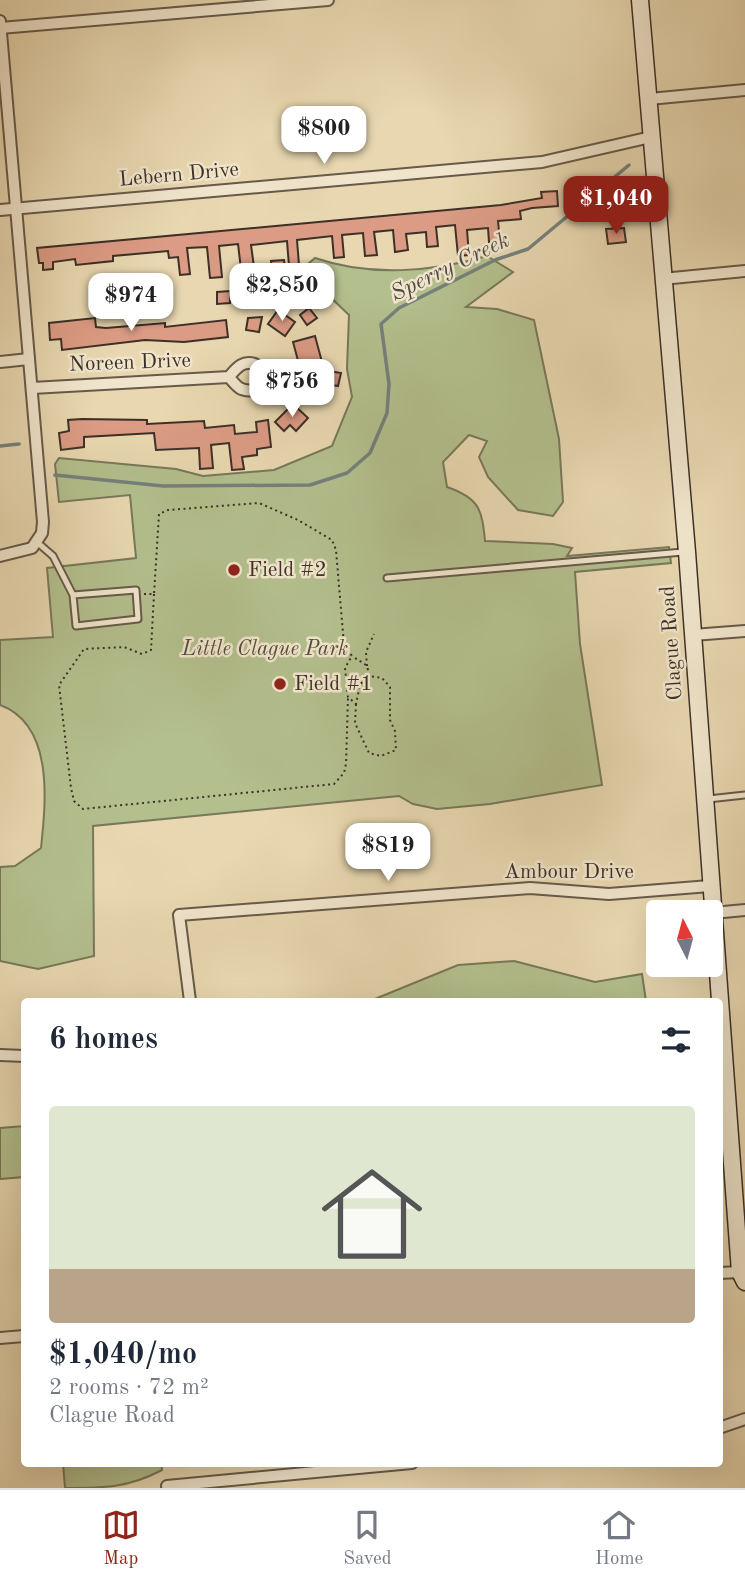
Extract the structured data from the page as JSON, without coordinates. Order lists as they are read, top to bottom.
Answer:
{
  "streets": {
    "main road": ["Clague Road"],
    "street": ["Lebern Drive", "Noreen Drive", "Ambour Drive"]
  },
  "crossings": [
    ["Lebern Drive", "Clague Road"],
    ["Clague Road", "Ambour Drive"]
  ],
  "water": ["Sperry Creek"],
  "parks": ["Little Clague Park"],
  "places": ["Field #2", "Field #1"],
  "north": "top",
  "page": {
    "price": [
      "$800",
      "$1,040",
      "$2,850",
      "$974",
      "$756",
      "$819"
    ],
    "heading": "6 homes",
    "list": [
      {
        "name": "$1,040/mo",
        "note": "2 rooms · 72 m² · Clague Road"
      }
    ],
    "tabs": ["Map", "Saved", "Home"]
  }
}
